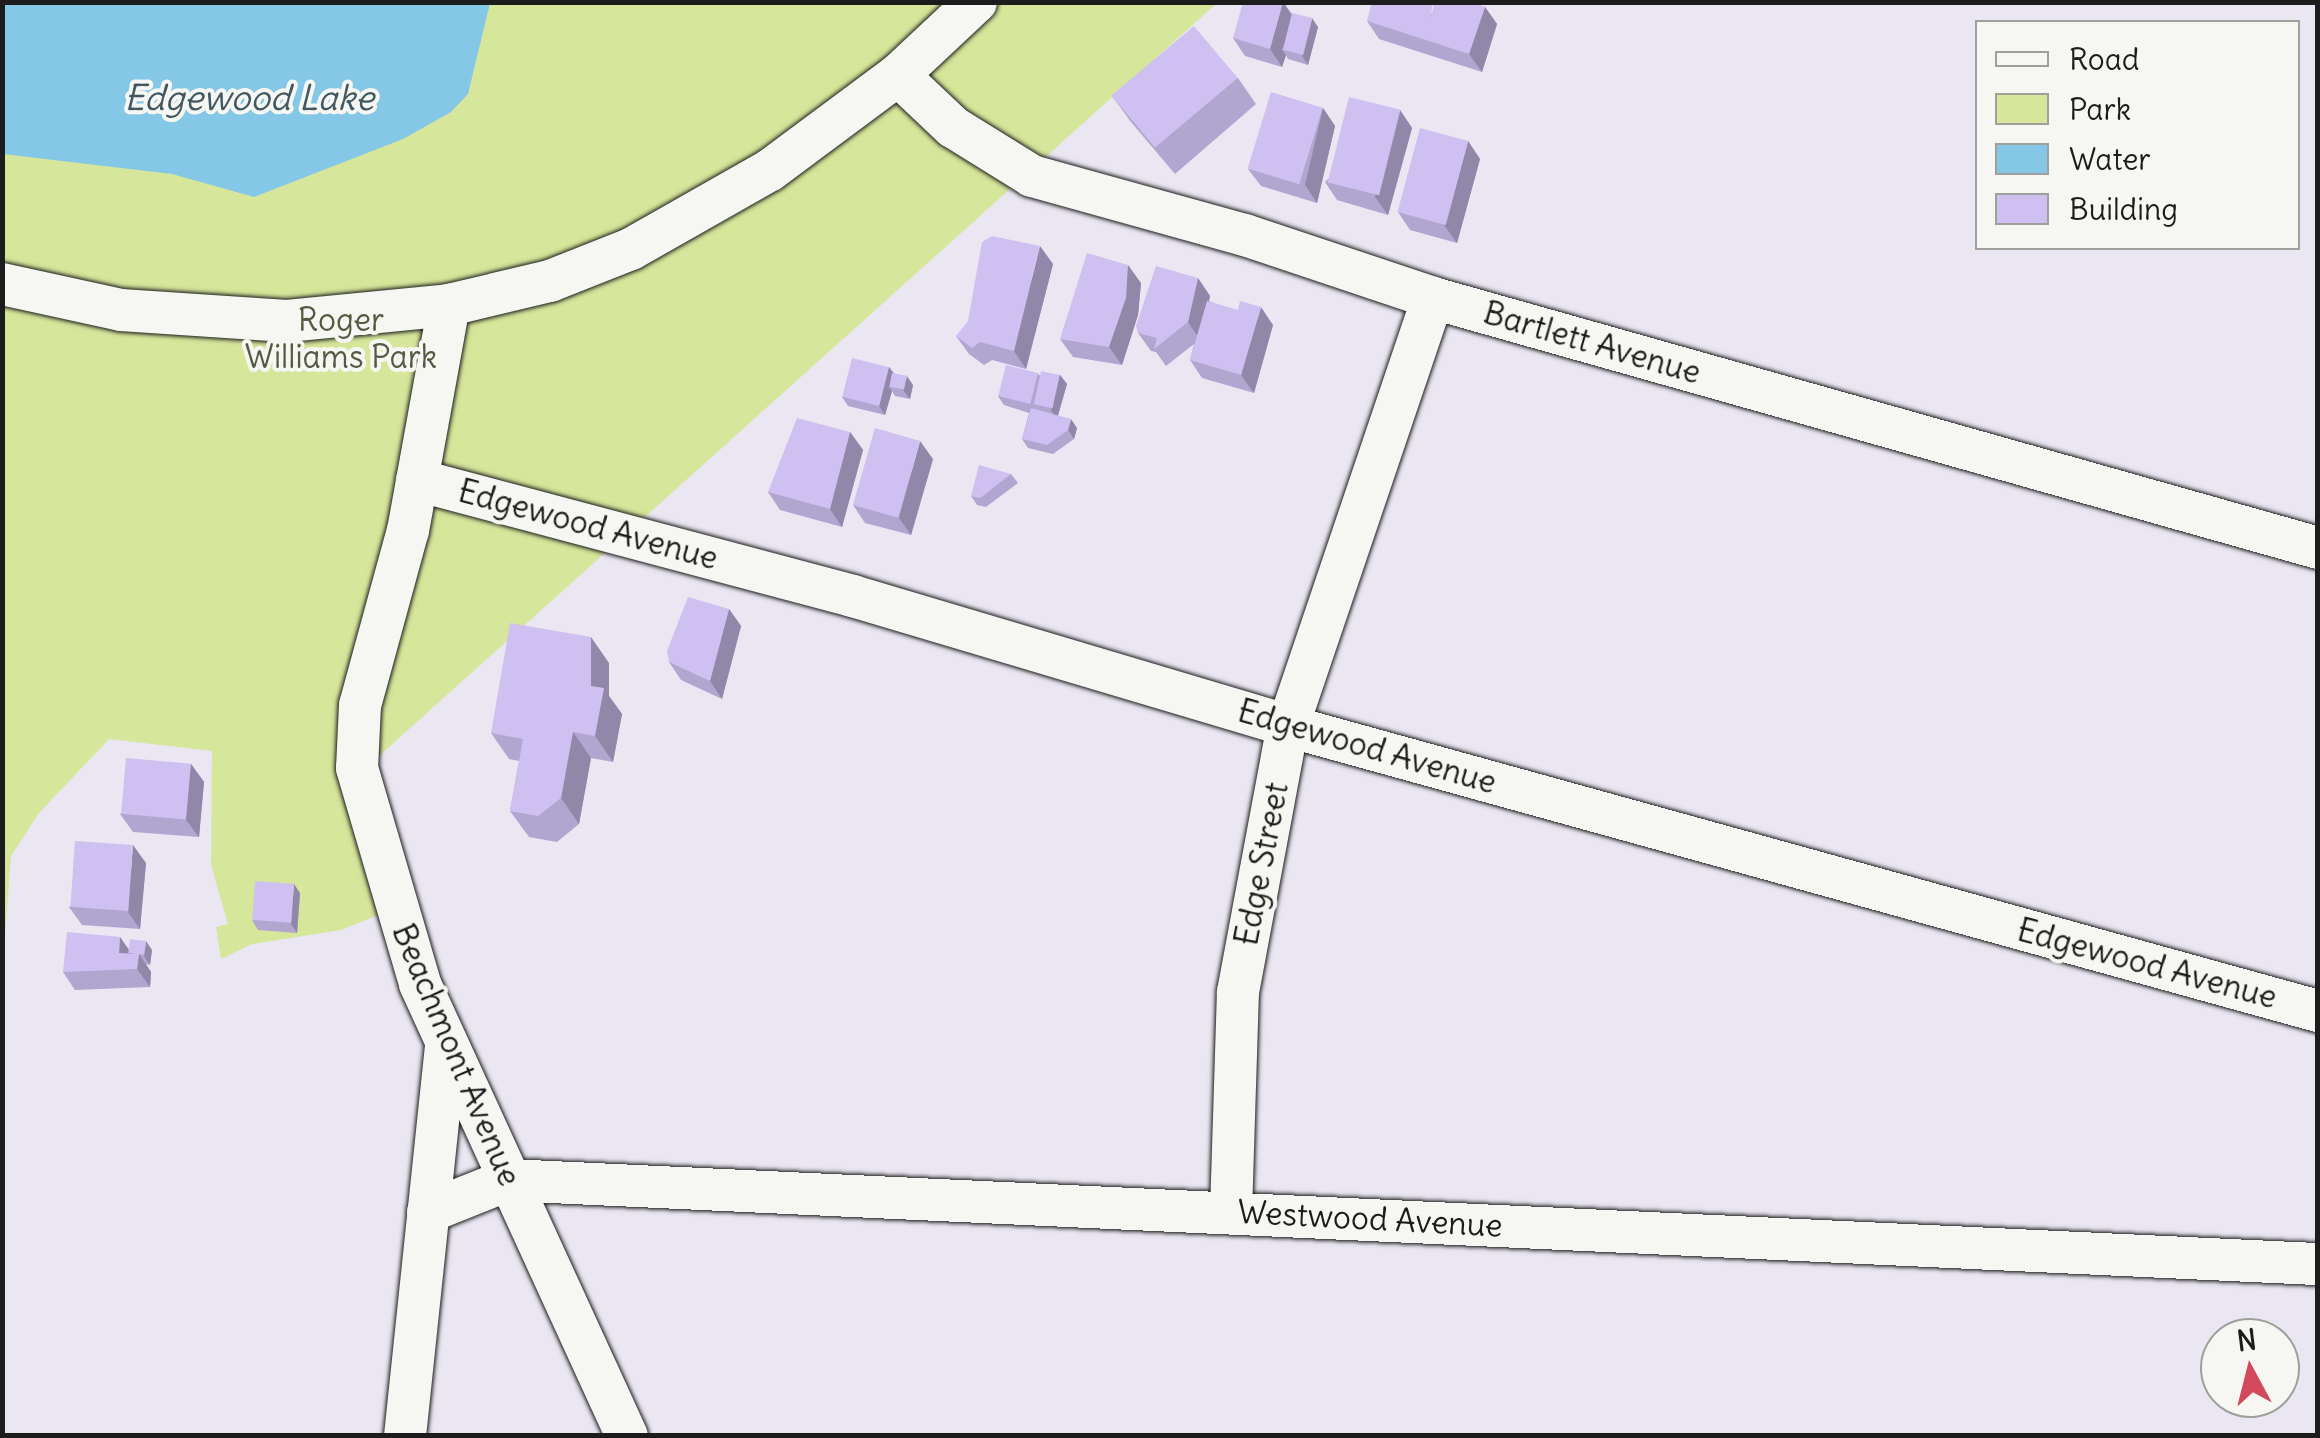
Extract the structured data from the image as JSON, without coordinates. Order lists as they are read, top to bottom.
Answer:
{
  "streets": {
    "street": [
      "Bartlett Avenue",
      "Edgewood Avenue",
      "Edge Street",
      "Beachmont Avenue",
      "Westwood Avenue"
    ]
  },
  "crossings": [
    ["Bartlett Avenue", "Edge Street"],
    ["Edgewood Avenue", "Edge Street"],
    ["Edgewood Avenue", "Beachmont Avenue"],
    ["Edge Street", "Westwood Avenue"],
    ["Beachmont Avenue", "Westwood Avenue"]
  ],
  "water": ["Edgewood Lake"],
  "parks": ["Roger Williams Park"],
  "legend": [
    "Road",
    "Park",
    "Water",
    "Building"
  ],
  "north": "top"
}
